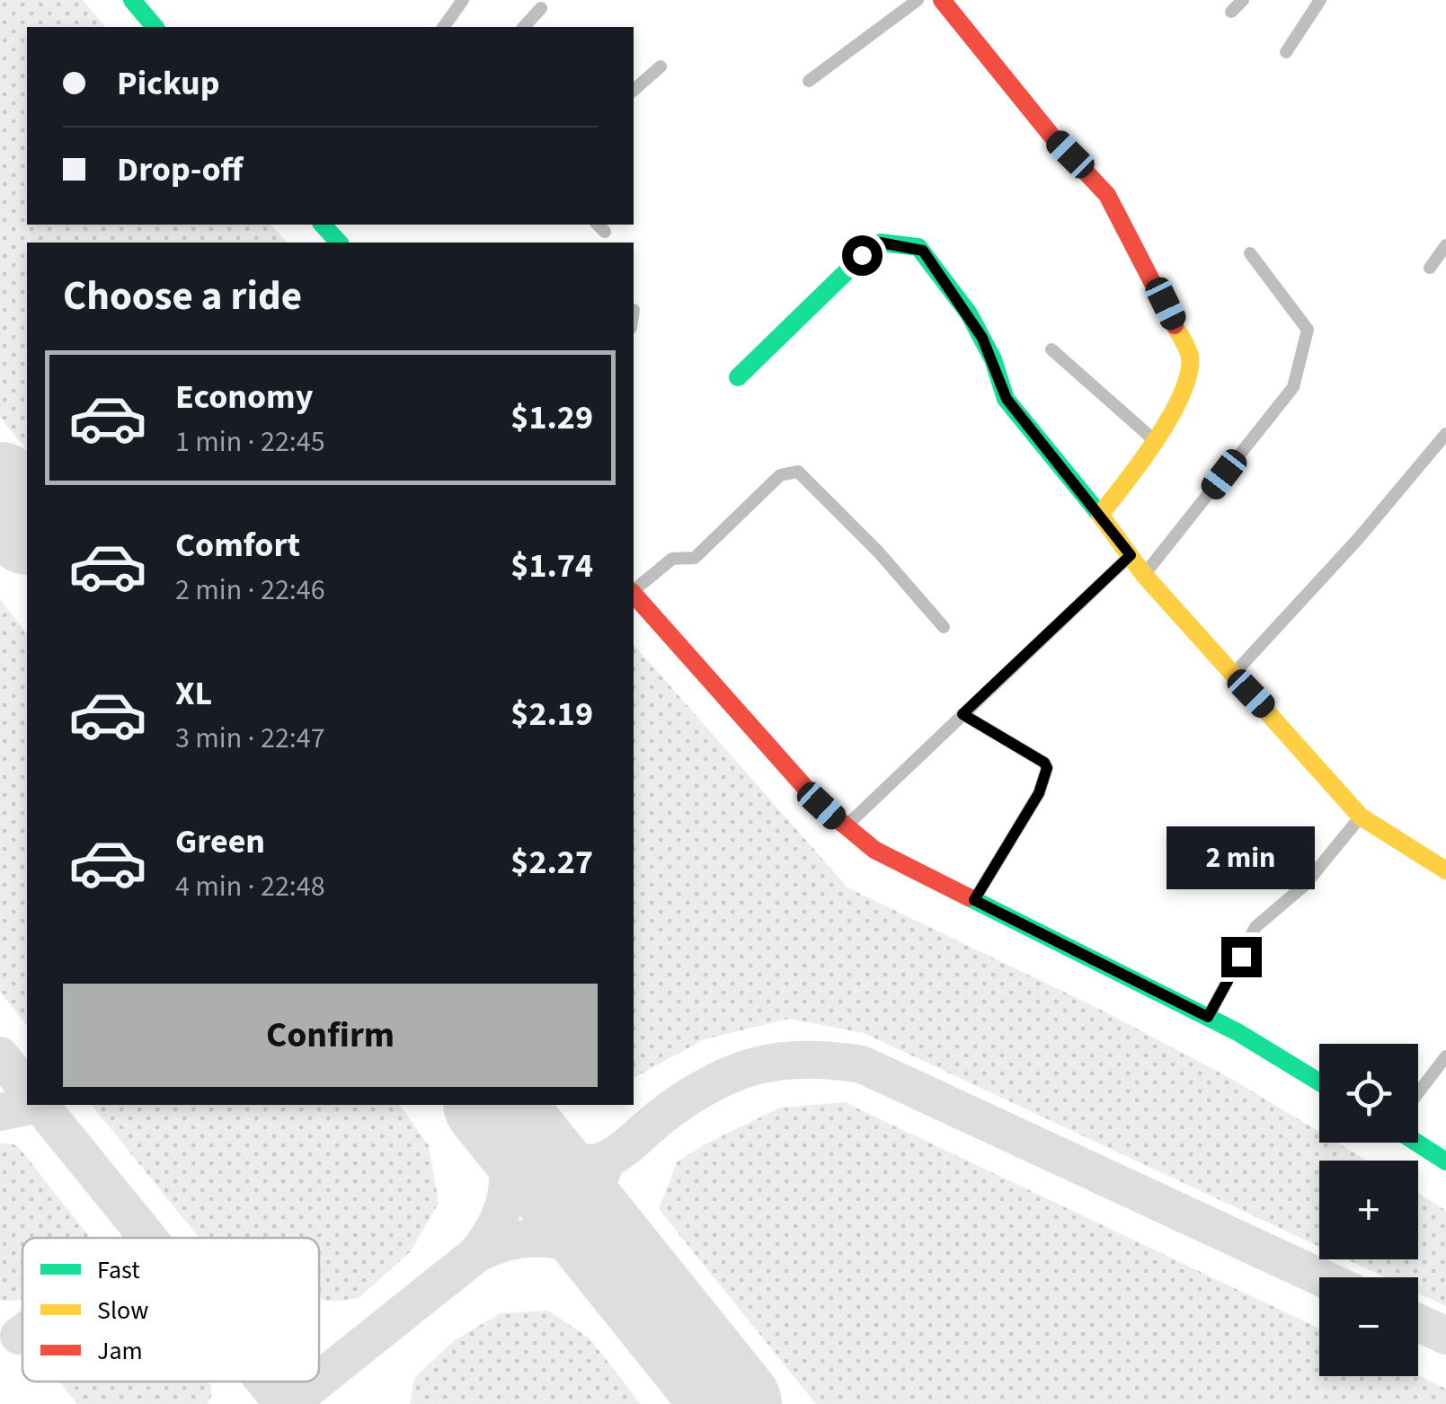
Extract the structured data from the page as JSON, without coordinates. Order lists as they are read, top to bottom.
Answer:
{
  "legend": ["Fast", "Slow", "Jam"],
  "page": {
    "banner": ["Pickup", "Drop-off"],
    "heading": "Choose a ride",
    "list": [
      {
        "name": "Economy",
        "note": "1 min · 22:45",
        "value": "$1.29"
      },
      {
        "name": "Comfort",
        "note": "2 min · 22:46",
        "value": "$1.74"
      },
      {
        "name": "XL",
        "note": "3 min · 22:47",
        "value": "$2.19"
      },
      {
        "name": "Green",
        "note": "4 min · 22:48",
        "value": "$2.27"
      }
    ],
    "bubble": "2 min",
    "buttons": "Confirm",
    "map_buttons": ["+", "−"]
  }
}
